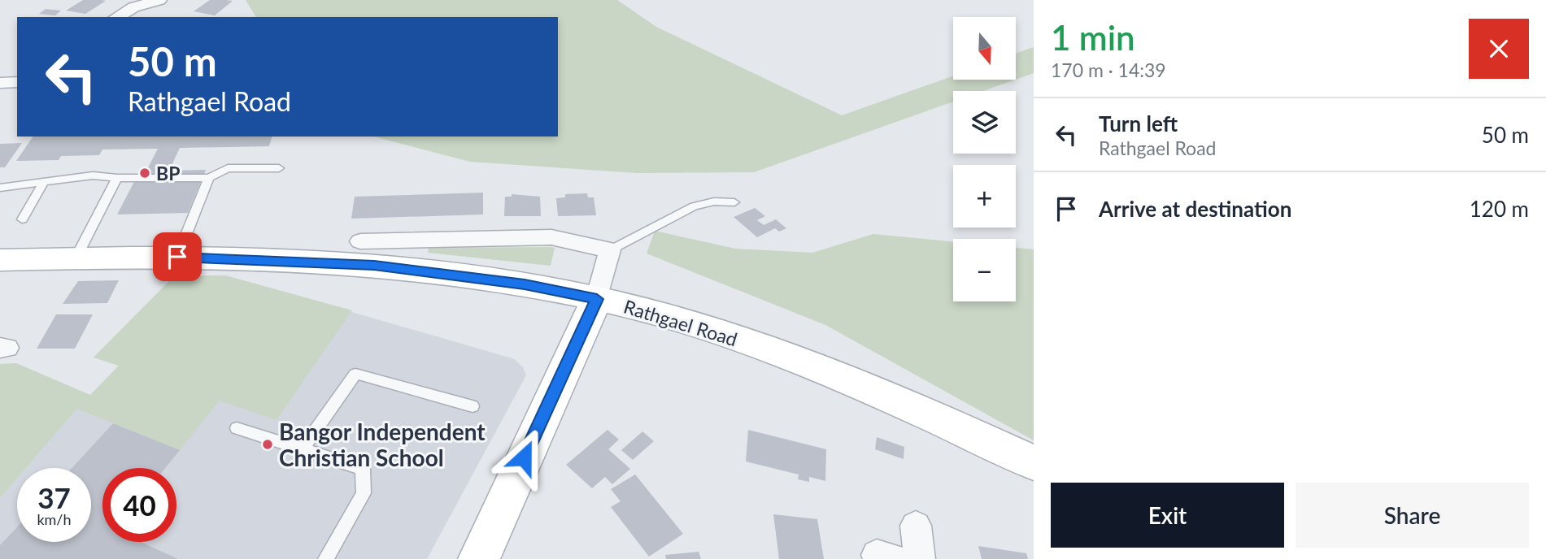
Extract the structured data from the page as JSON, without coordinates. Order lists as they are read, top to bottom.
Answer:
{
  "streets": {
    "street": ["Rathgael Road"]
  },
  "places": ["BP", "Bangor Independent Christian School"],
  "north": "bottom",
  "page": {
    "heading": ["1 min", "170 m · 14:39"],
    "map_buttons": ["+", "−"],
    "turn": ["50 m", "Rathgael Road"],
    "list": [
      {
        "name": "Turn left",
        "note": "Rathgael Road",
        "value": "50 m"
      },
      {
        "name": "Arrive at destination",
        "value": "120 m"
      }
    ],
    "speed": "37 km/h",
    "limit": "40",
    "buttons": ["Exit", "Share"]
  }
}
